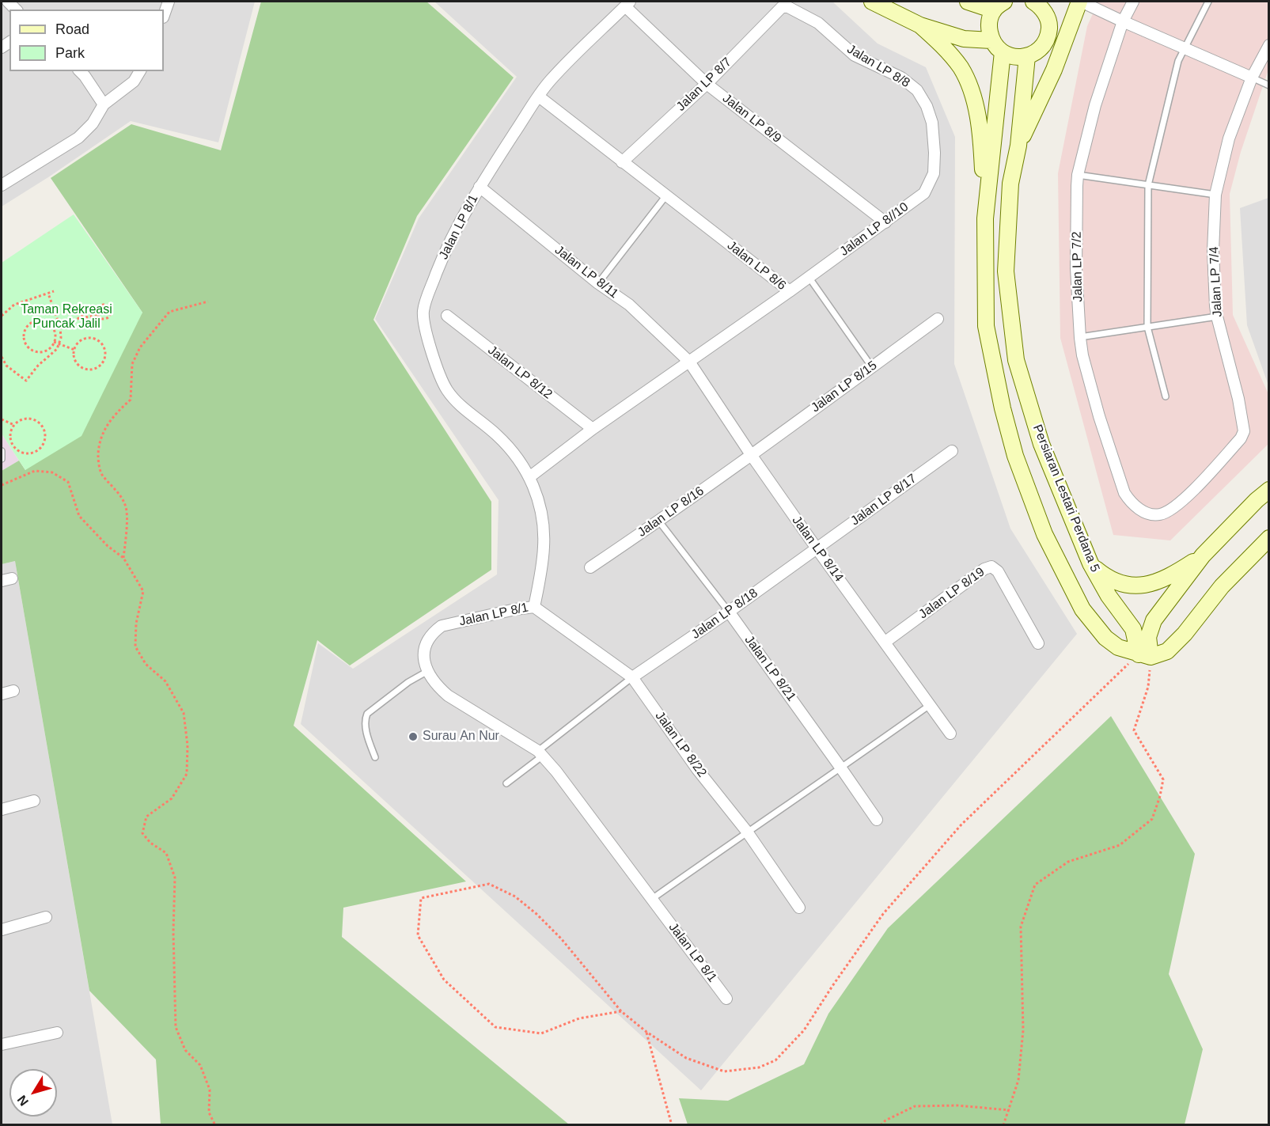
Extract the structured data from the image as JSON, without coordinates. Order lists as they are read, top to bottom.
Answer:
{
  "streets": {
    "street": [
      "Jalan LP 8/8",
      "Jalan LP 8/7",
      "Jalan LP 8/9",
      "Jalan LP 8/1",
      "Jalan LP 8//10",
      "Jalan LP 8/6",
      "Jalan LP 7/2",
      "Jalan LP 8/11",
      "Jalan LP 7/4",
      "Jalan LP 8/12",
      "Jalan LP 8/15",
      "Persiaran Lestari Perdana 5",
      "Jalan LP 8/17",
      "Jalan LP 8/16",
      "Jalan LP 8/14",
      "Jalan LP 8/19",
      "Jalan LP 8/18",
      "Jalan LP 8/21",
      "Jalan LP 8/22"
    ]
  },
  "crossings": [
    ["Jalan LP 8/8", "Jalan LP 8/7"],
    ["Jalan LP 8/8", "Jalan LP 8//10"],
    ["Jalan LP 8/7", "Jalan LP 8/9"],
    ["Jalan LP 8/7", "Jalan LP 8/6"],
    ["Jalan LP 8/9", "Jalan LP 8/1"],
    ["Jalan LP 8/9", "Jalan LP 8//10"],
    ["Jalan LP 8/1", "Jalan LP 8/6"],
    ["Jalan LP 8/1", "Jalan LP 8/11"],
    ["Jalan LP 8/1", "Jalan LP 8/22"],
    ["Jalan LP 8//10", "Jalan LP 8/6"],
    ["Jalan LP 8/6", "Jalan LP 8/11"],
    ["Jalan LP 8/6", "Jalan LP 8/12"],
    ["Jalan LP 8/6", "Jalan LP 8/14"],
    ["Jalan LP 7/2", "Jalan LP 7/4"],
    ["Jalan LP 8/11", "Jalan LP 8/14"],
    ["Jalan LP 8/15", "Jalan LP 8/16"],
    ["Jalan LP 8/15", "Jalan LP 8/14"],
    ["Jalan LP 8/17", "Jalan LP 8/14"],
    ["Jalan LP 8/17", "Jalan LP 8/18"],
    ["Jalan LP 8/16", "Jalan LP 8/14"],
    ["Jalan LP 8/16", "Jalan LP 8/21"],
    ["Jalan LP 8/14", "Jalan LP 8/19"],
    ["Jalan LP 8/14", "Jalan LP 8/18"],
    ["Jalan LP 8/18", "Jalan LP 8/21"],
    ["Jalan LP 8/18", "Jalan LP 8/22"]
  ],
  "parks": ["Taman Rekreasi Puncak Jalil"],
  "places": ["Surau An Nur"],
  "legend": ["Road", "Park"],
  "north": "bottom left"
}
